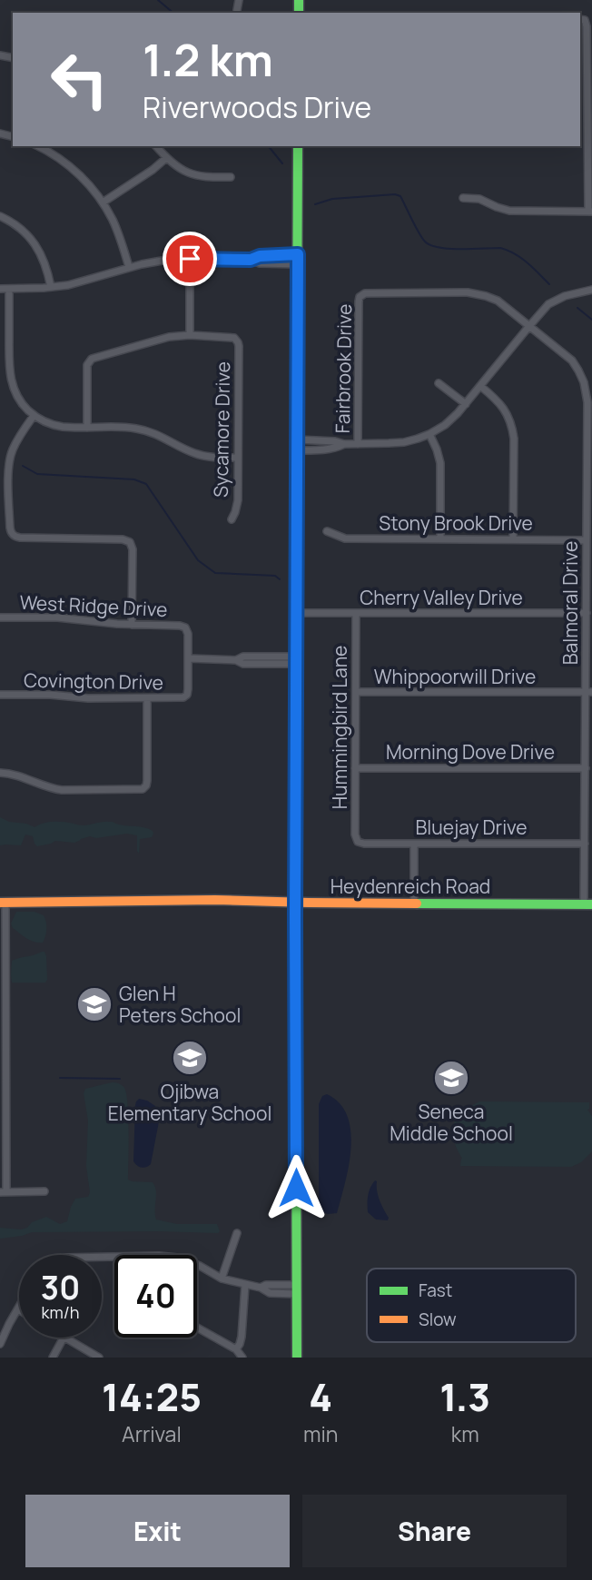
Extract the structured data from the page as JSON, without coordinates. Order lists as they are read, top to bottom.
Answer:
{
  "streets": {
    "street": [
      "Fairbrook Drive",
      "Sycamore Drive",
      "Stony Brook Drive",
      "Cherry Valley Drive",
      "Balmoral Drive",
      "West Ridge Drive",
      "Whippoorwill Drive",
      "Covington Drive",
      "Hummingbird Lane",
      "Morning Dove Drive",
      "Bluejay Drive",
      "Heydenreich Road"
    ]
  },
  "crossings": [
    ["Fairbrook Drive", "Balmoral Drive"],
    ["Stony Brook Drive", "Balmoral Drive"],
    ["Cherry Valley Drive", "Balmoral Drive"],
    ["Cherry Valley Drive", "Hummingbird Lane"],
    ["Balmoral Drive", "Whippoorwill Drive"],
    ["Balmoral Drive", "Morning Dove Drive"],
    ["Balmoral Drive", "Bluejay Drive"],
    ["Balmoral Drive", "Heydenreich Road"],
    ["West Ridge Drive", "Covington Drive"],
    ["Whippoorwill Drive", "Hummingbird Lane"],
    ["Hummingbird Lane", "Morning Dove Drive"],
    ["Hummingbird Lane", "Bluejay Drive"]
  ],
  "places": {
    "school or university": ["Glen H Peters School", "Ojibwa Elementary School", "Seneca Middle School"]
  },
  "legend": ["Fast", "Slow"],
  "page": {
    "turn": ["1.2 km", "Riverwoods Drive"],
    "speed": "30 km/h",
    "limit": "40",
    "eta": [
      "14:25",
      "Arrival",
      "4",
      "min",
      "1.3",
      "km"
    ],
    "buttons": ["Exit", "Share"]
  }
}
